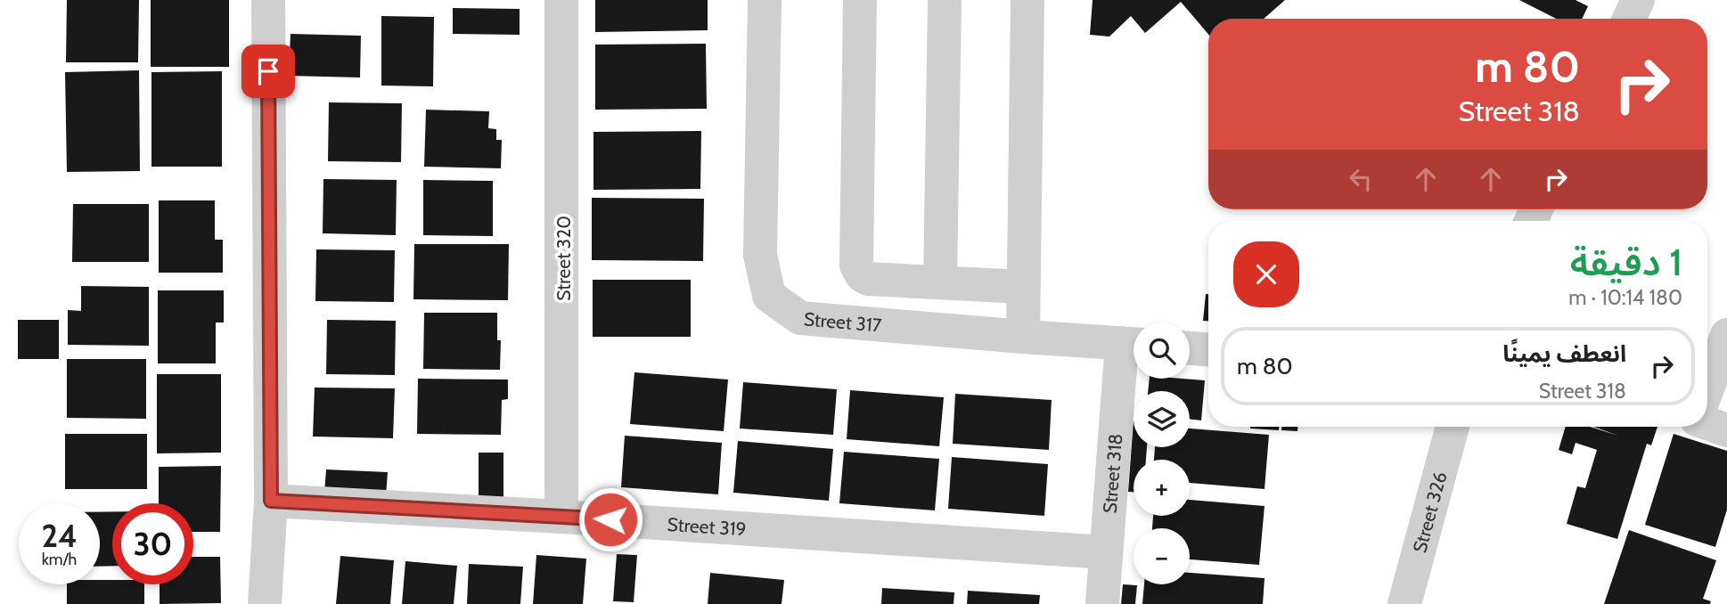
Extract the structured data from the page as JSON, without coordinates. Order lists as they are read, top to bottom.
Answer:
{
  "streets": {
    "street": [
      "Street 320",
      "Street 317",
      "Street 318",
      "Street 326",
      "Street 319"
    ]
  },
  "crossings": [
    ["Street 320", "Street 319"],
    ["Street 317", "Street 318"],
    ["Street 318", "Street 319"]
  ],
  "page": {
    "turn": ["80 m", "Street 318"],
    "heading": ["1 دقيقة", "180 m · 10:14"],
    "map_buttons": ["+", "−"],
    "list": [
      {
        "name": "انعطف يمينًا",
        "note": "Street 318",
        "value": "80 m"
      }
    ],
    "speed": "24 km/h",
    "limit": "30"
  }
}
